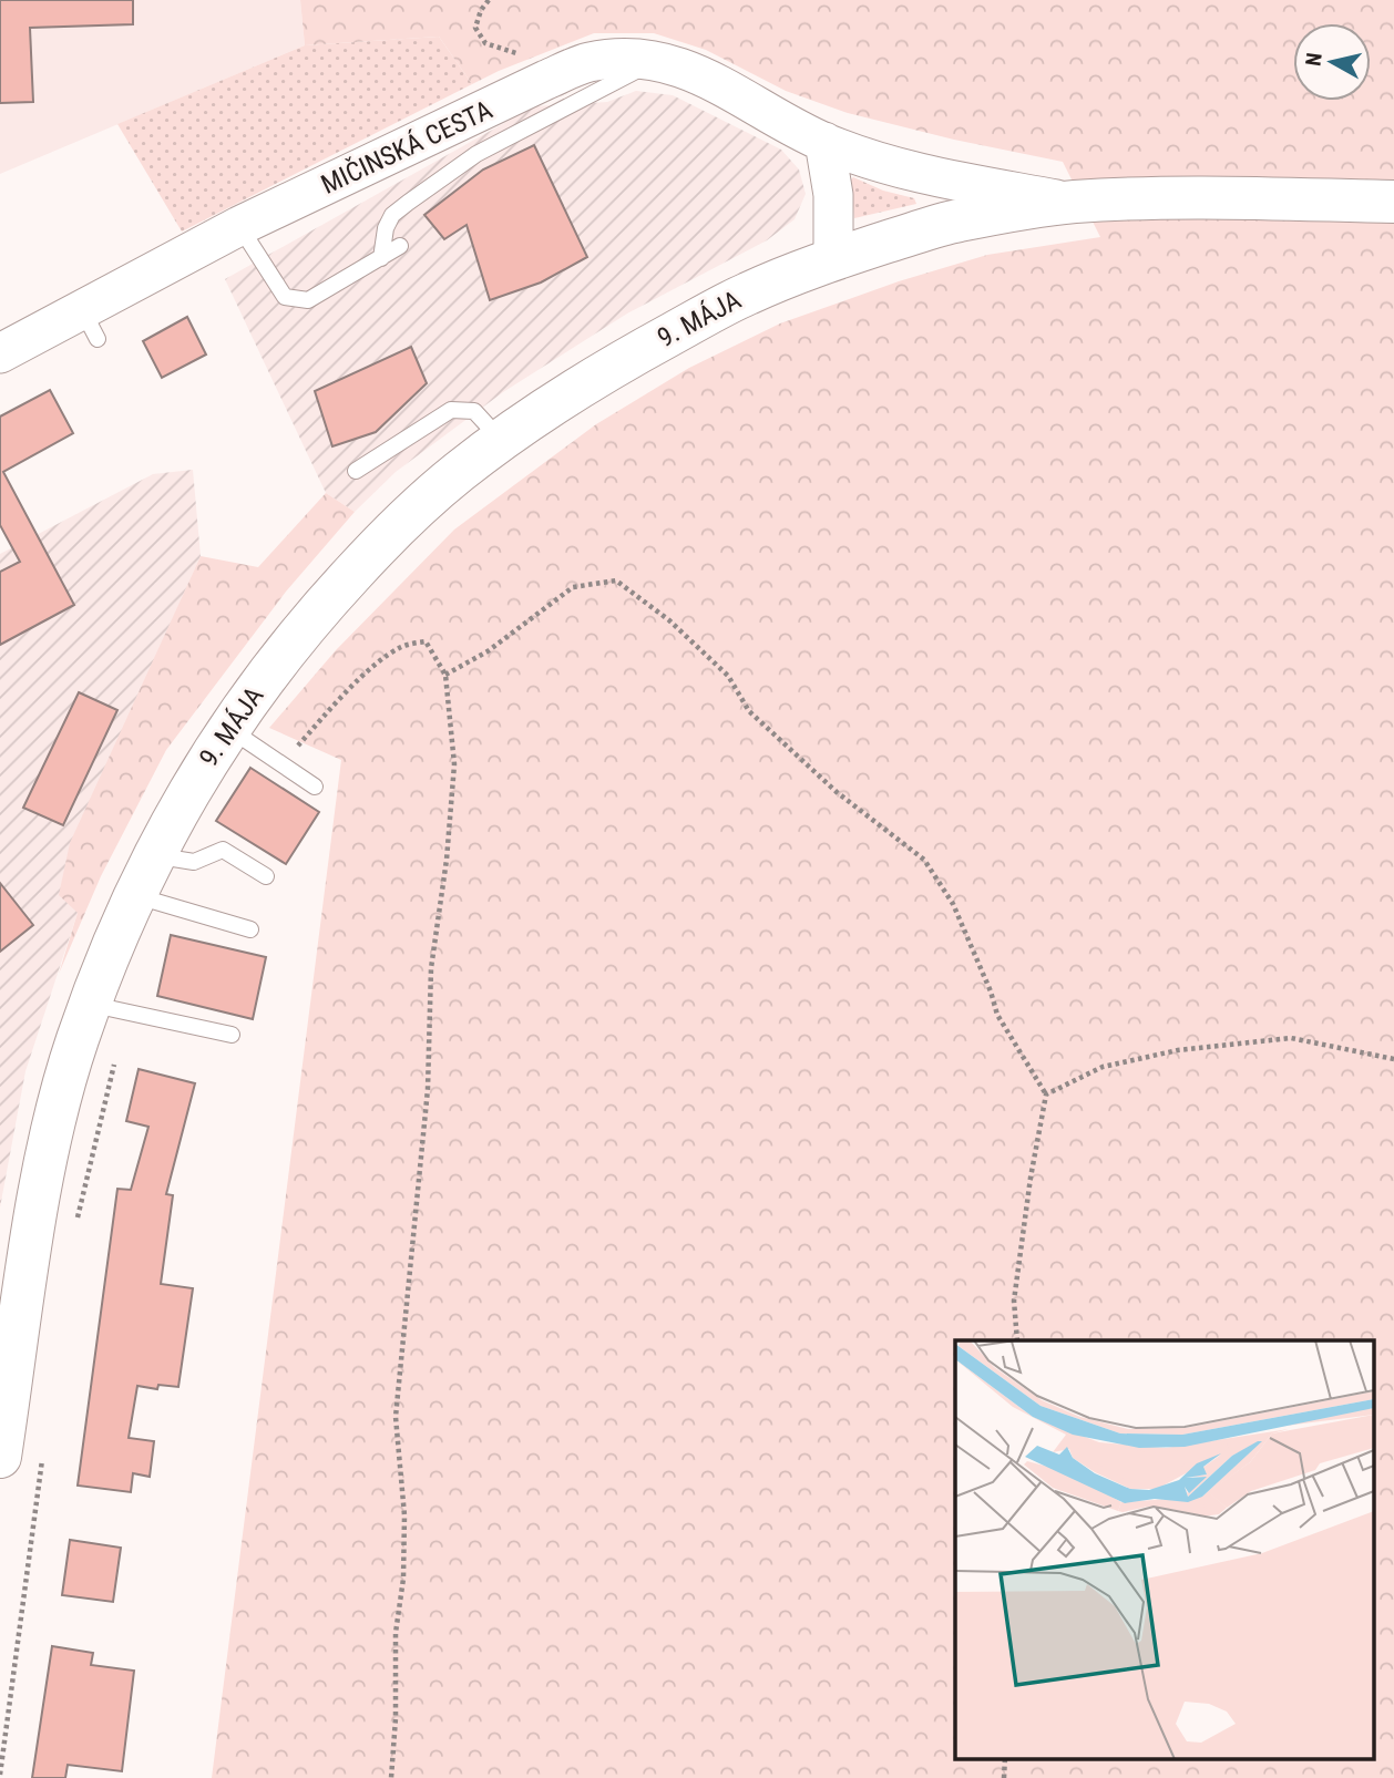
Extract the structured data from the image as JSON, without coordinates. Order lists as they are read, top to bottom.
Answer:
{
  "streets": {
    "main road": ["9. MÁJA"],
    "street": ["MIČINSKÁ CESTA"]
  },
  "crossings": [
    ["MIČINSKÁ CESTA", "9. MÁJA"]
  ],
  "north": "left"
}
